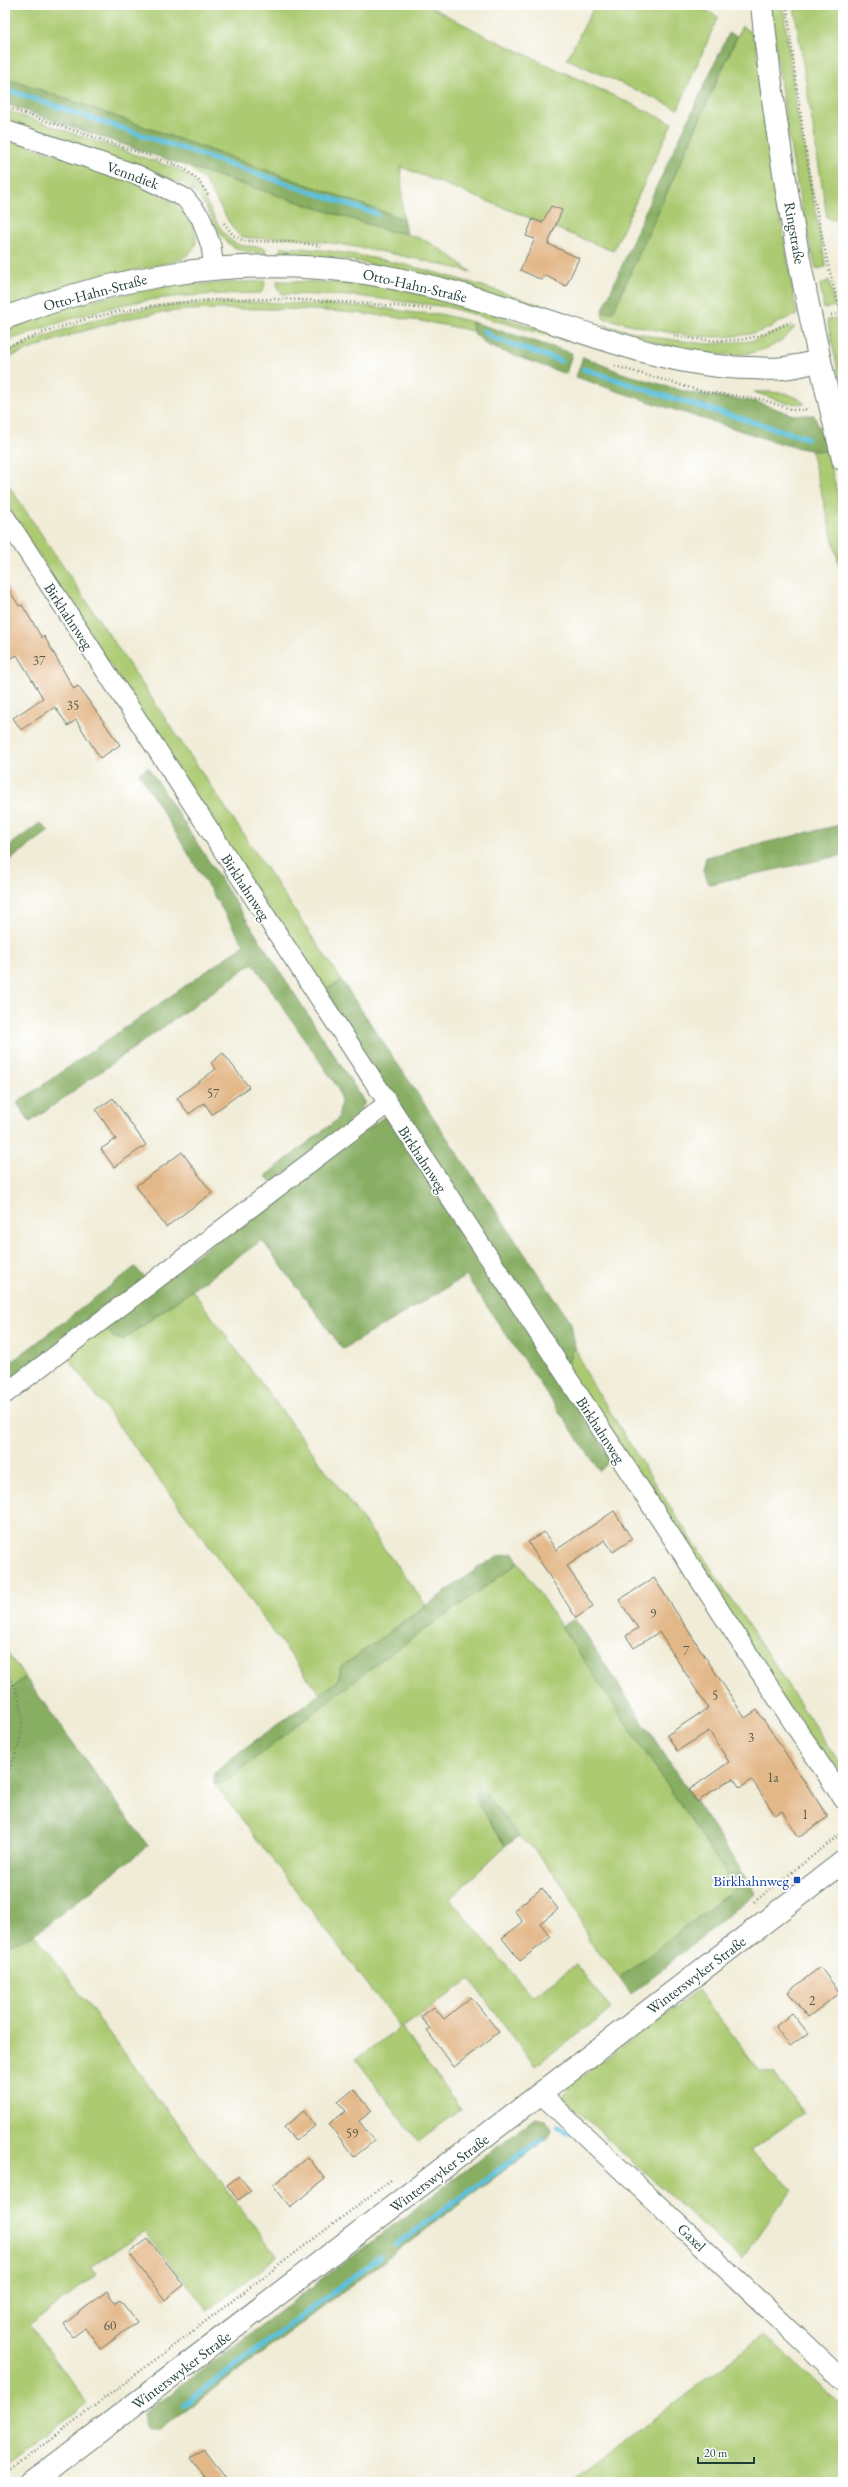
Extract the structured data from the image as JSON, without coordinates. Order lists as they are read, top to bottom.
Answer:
{
  "streets": {
    "street": [
      "Venndiek",
      "Ringstraße",
      "Otto-Hahn-Straße",
      "Birkhahnweg",
      "Winterswyker Straße",
      "Gaxel"
    ]
  },
  "crossings": [
    ["Venndiek", "Otto-Hahn-Straße"],
    ["Ringstraße", "Otto-Hahn-Straße"],
    ["Winterswyker Straße", "Gaxel"]
  ],
  "places": {
    "transit": ["Birkhahnweg"]
  },
  "house_numbers": [
    "37",
    "35",
    "57",
    "9",
    "7",
    "5",
    "3",
    "1a",
    "1",
    "2",
    "59",
    "60"
  ],
  "scale_bar": "20 m"
}
